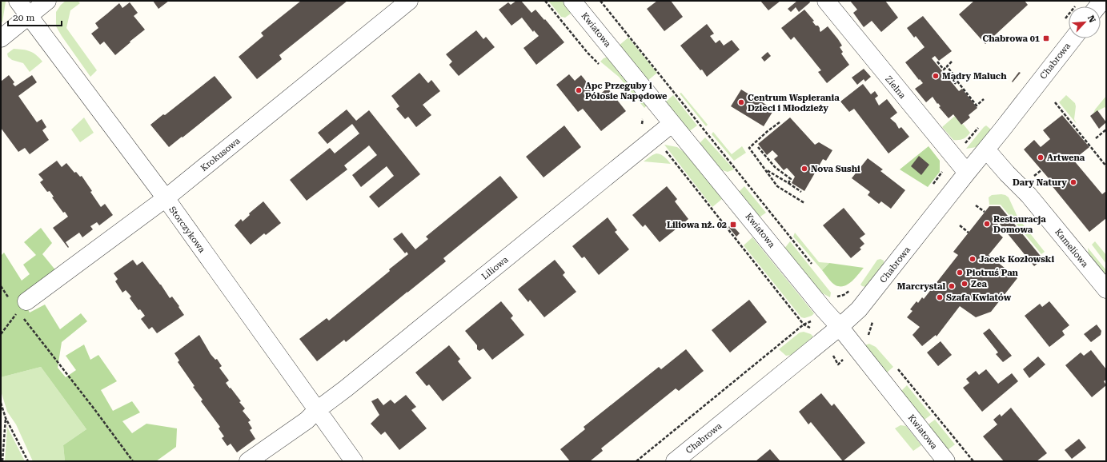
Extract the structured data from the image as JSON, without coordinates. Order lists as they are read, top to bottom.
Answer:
{
  "streets": {
    "street": [
      "Kwiatowa",
      "Chabrowa",
      "Zielna",
      "Krokusowa",
      "Storczykowa",
      "Kameliowa",
      "Liliowa"
    ]
  },
  "crossings": [
    ["Kwiatowa", "Chabrowa"],
    ["Kwiatowa", "Liliowa"],
    ["Chabrowa", "Zielna"],
    ["Chabrowa", "Kameliowa"],
    ["Krokusowa", "Storczykowa"],
    ["Storczykowa", "Liliowa"]
  ],
  "places": {
    "transit": ["Chabrowa 01", "Liliowa nż. 02"],
    "other": [
      "Mądry Maluch",
      "Apc Przeguby i Półosie Napędowe",
      "Centrum Wspierania Dzieci i Młodzieży",
      "Artwena",
      "Nova Sushi",
      "Dary Natury",
      "Restauracja Domowa",
      "Jacek Kozłowski",
      "Piotruś Pan",
      "Zea",
      "Marcrystal",
      "Szafa Kwiatów"
    ]
  },
  "scale_bar": "20 m",
  "north": "top right"
}
